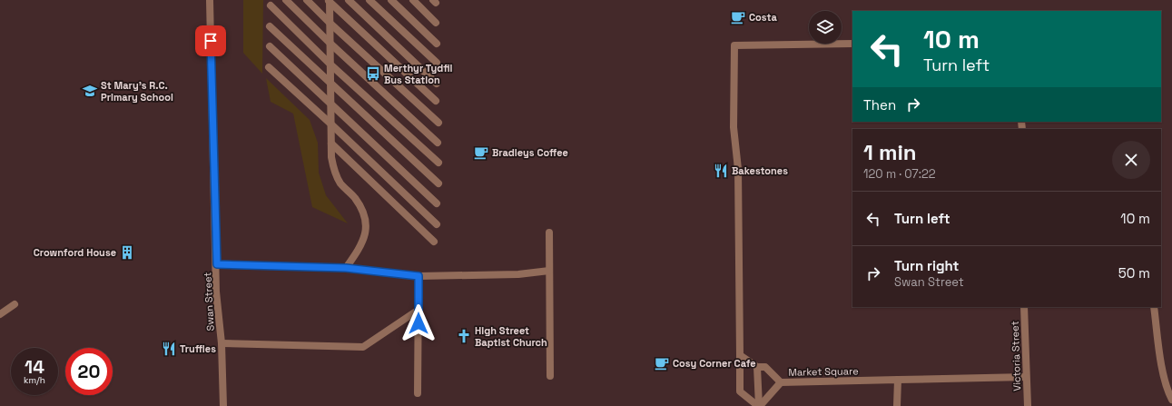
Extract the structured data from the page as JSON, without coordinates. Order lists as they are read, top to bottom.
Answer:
{
  "streets": {
    "street": ["Swan Street", "Victoria Street", "Market Square"]
  },
  "crossings": [
    ["Victoria Street", "Market Square"]
  ],
  "places": {
    "cafe": ["Costa", "Bradleys Coffee", "Cosy Corner Cafe"],
    "bus stop": ["Merthyr Tydfil Bus Station"],
    "school or university": ["St Mary's R.C. Primary School"],
    "restaurant": ["Bakestones", "Truffles"],
    "building": ["Crownford House"],
    "church": ["High Street Baptist Church"]
  },
  "page": {
    "turn": ["10 m", "Turn left"],
    "then": "Then",
    "heading": ["1 min", "120 m · 07:22"],
    "list": [
      {
        "name": "Turn left",
        "value": "10 m"
      },
      {
        "name": "Turn right",
        "note": "Swan Street",
        "value": "50 m"
      }
    ],
    "speed": "14 km/h",
    "limit": "20"
  }
}
